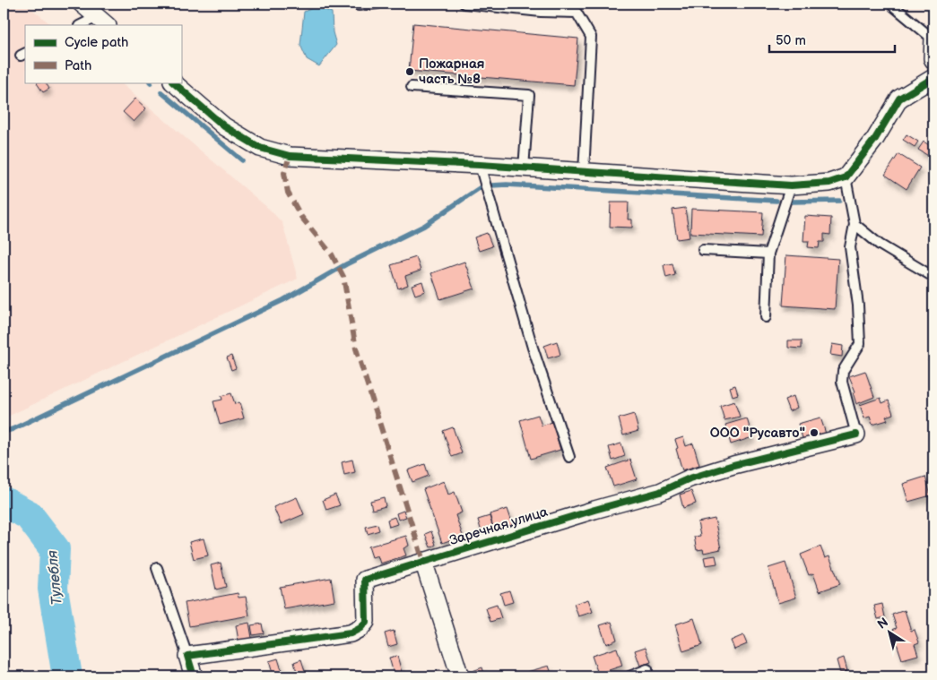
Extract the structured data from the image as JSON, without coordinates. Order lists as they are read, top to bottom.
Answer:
{
  "streets": {
    "street": ["Заречная улица"]
  },
  "water": ["Тулебля"],
  "places": ["Пожарная часть №8", "ООО \"Русавто\""],
  "legend": ["Cycle path", "Path"],
  "scale_bar": "50 m",
  "north": "top left"
}
